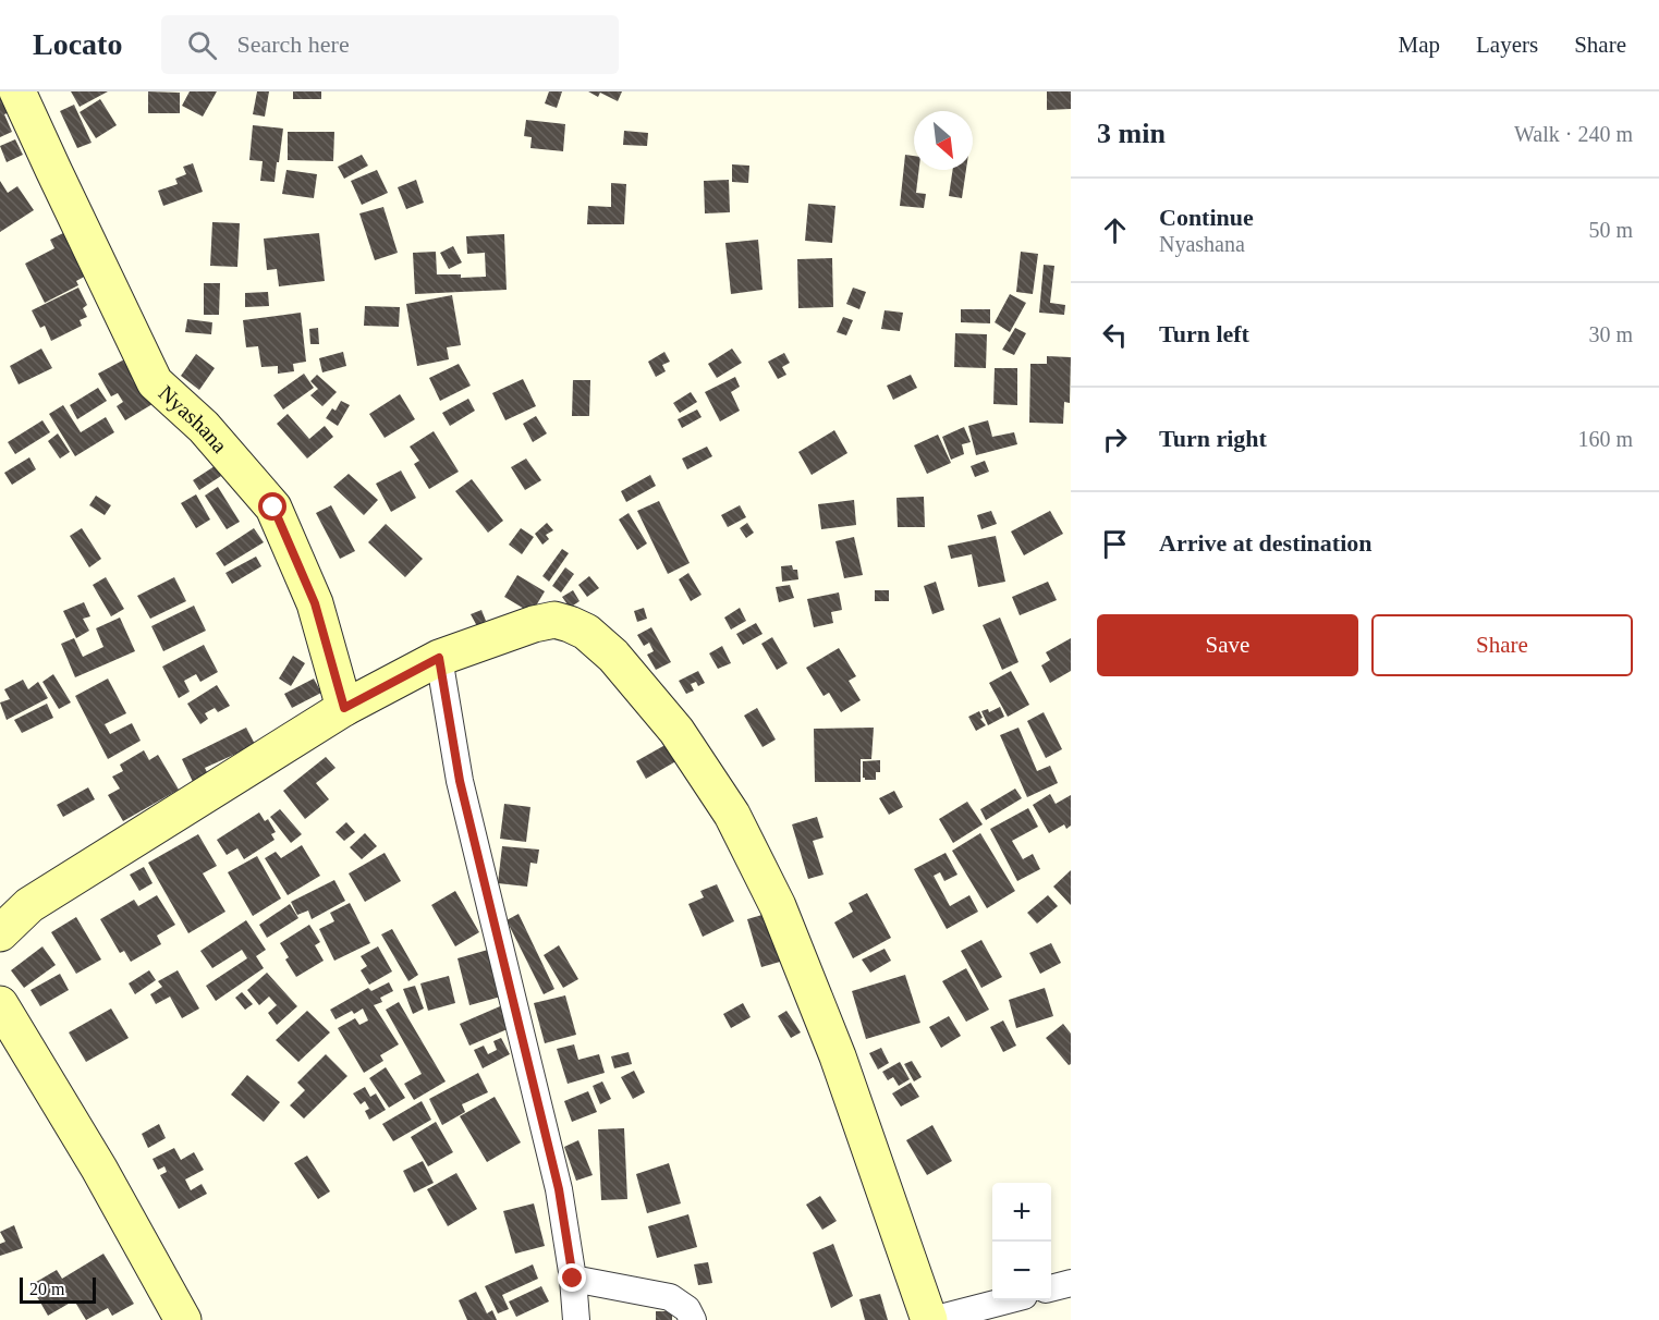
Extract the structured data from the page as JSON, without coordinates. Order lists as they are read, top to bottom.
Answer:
{
  "streets": {
    "street": ["Nyashana"]
  },
  "scale_bar": "20 m",
  "north": "bottom right",
  "page": {
    "header": "Locato",
    "search": "Search here",
    "nav": ["Map", "Layers", "Share"],
    "heading": ["3 min", "Walk · 240 m"],
    "list": [
      ["Continue", "Nyashana", "50 m"],
      ["Turn left", "30 m"],
      ["Turn right", "160 m"],
      "Arrive at destination"
    ],
    "buttons": ["Save", "Share"],
    "map_buttons": ["+", "−"],
    "scale": "20 m"
  }
}
